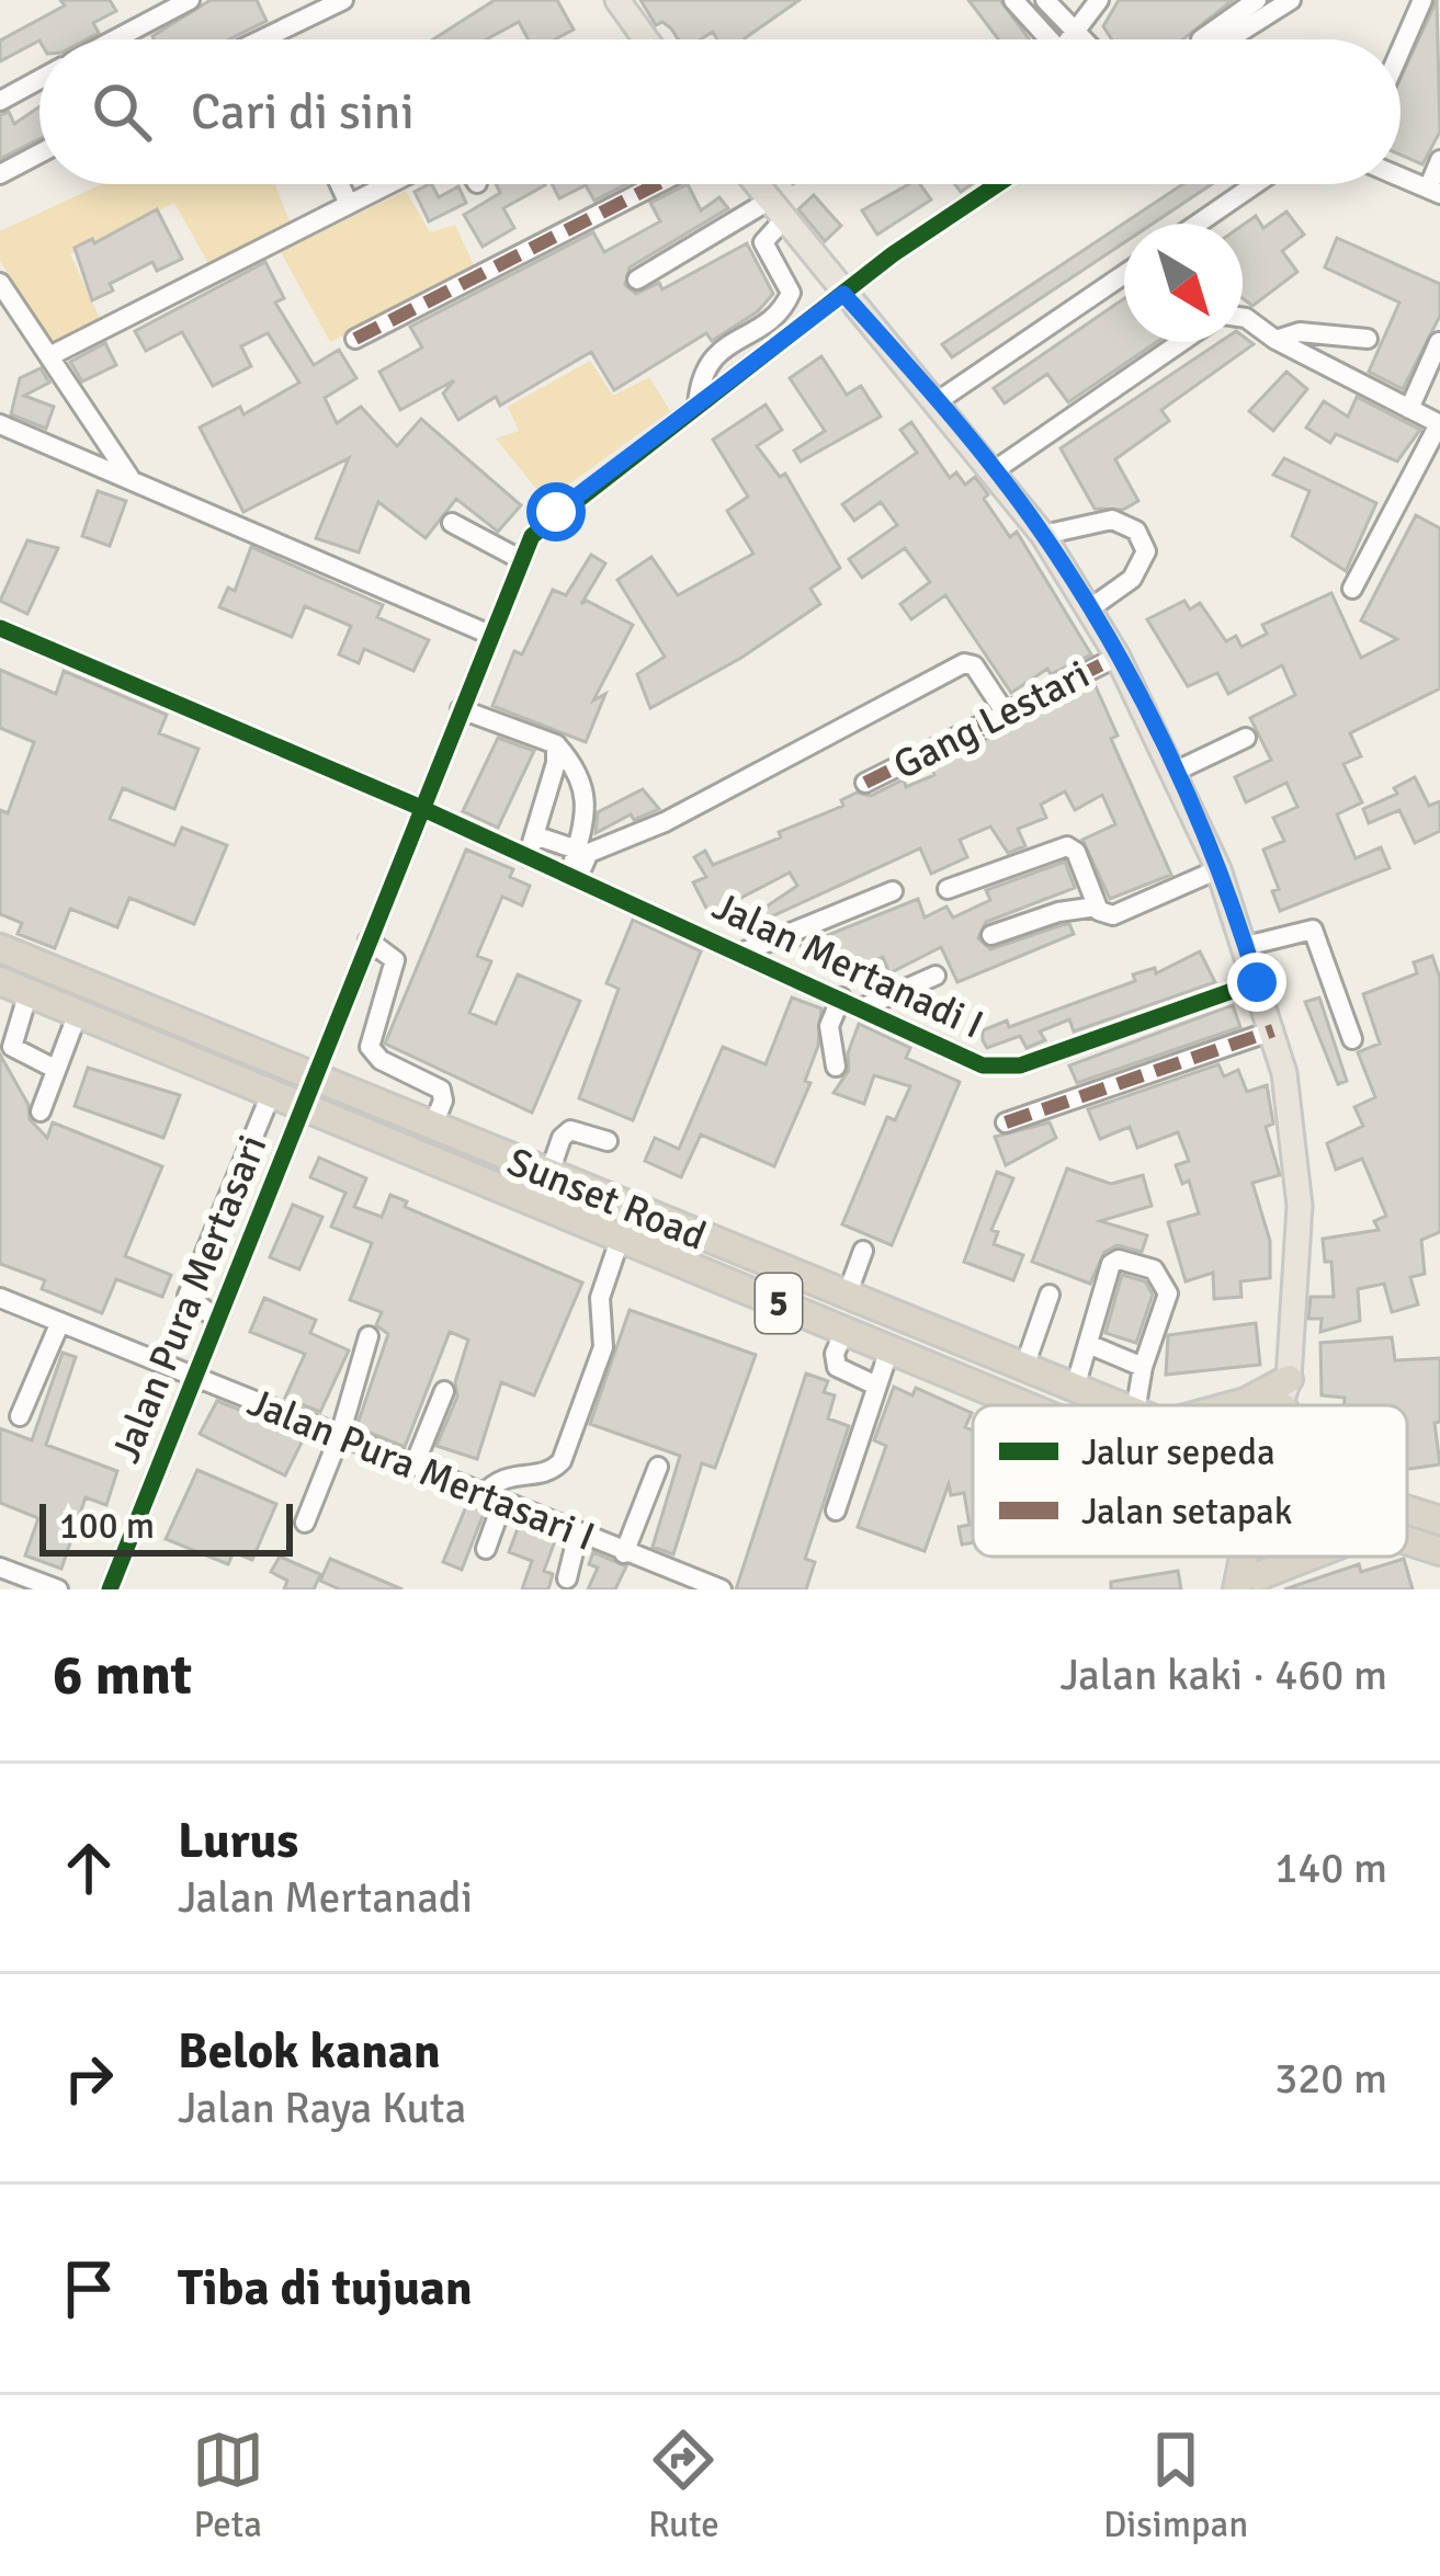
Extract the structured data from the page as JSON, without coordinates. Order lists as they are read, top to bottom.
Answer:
{
  "streets": {
    "highway": ["Sunset Road", "5"],
    "street": [
      "Gang Lestari",
      "Jalan Mertanadi I",
      "Jalan Pura Mertasari",
      "Jalan Pura Mertasari I"
    ]
  },
  "crossings": [
    ["Jalan Mertanadi I", "Jalan Pura Mertasari"],
    ["Sunset Road", "Jalan Pura Mertasari"],
    ["Jalan Pura Mertasari", "Jalan Pura Mertasari I"]
  ],
  "legend": ["Jalur sepeda", "Jalan setapak"],
  "scale_bar": "100 m",
  "north": "bottom right",
  "page": {
    "search": "Cari di sini",
    "scale": "100 m",
    "heading": ["6 mnt", "Jalan kaki · 460 m"],
    "list": [
      ["Lurus", "Jalan Mertanadi", "140 m"],
      ["Belok kanan", "Jalan Raya Kuta", "320 m"],
      "Tiba di tujuan"
    ],
    "nav": ["Peta", "Rute", "Disimpan"]
  }
}
